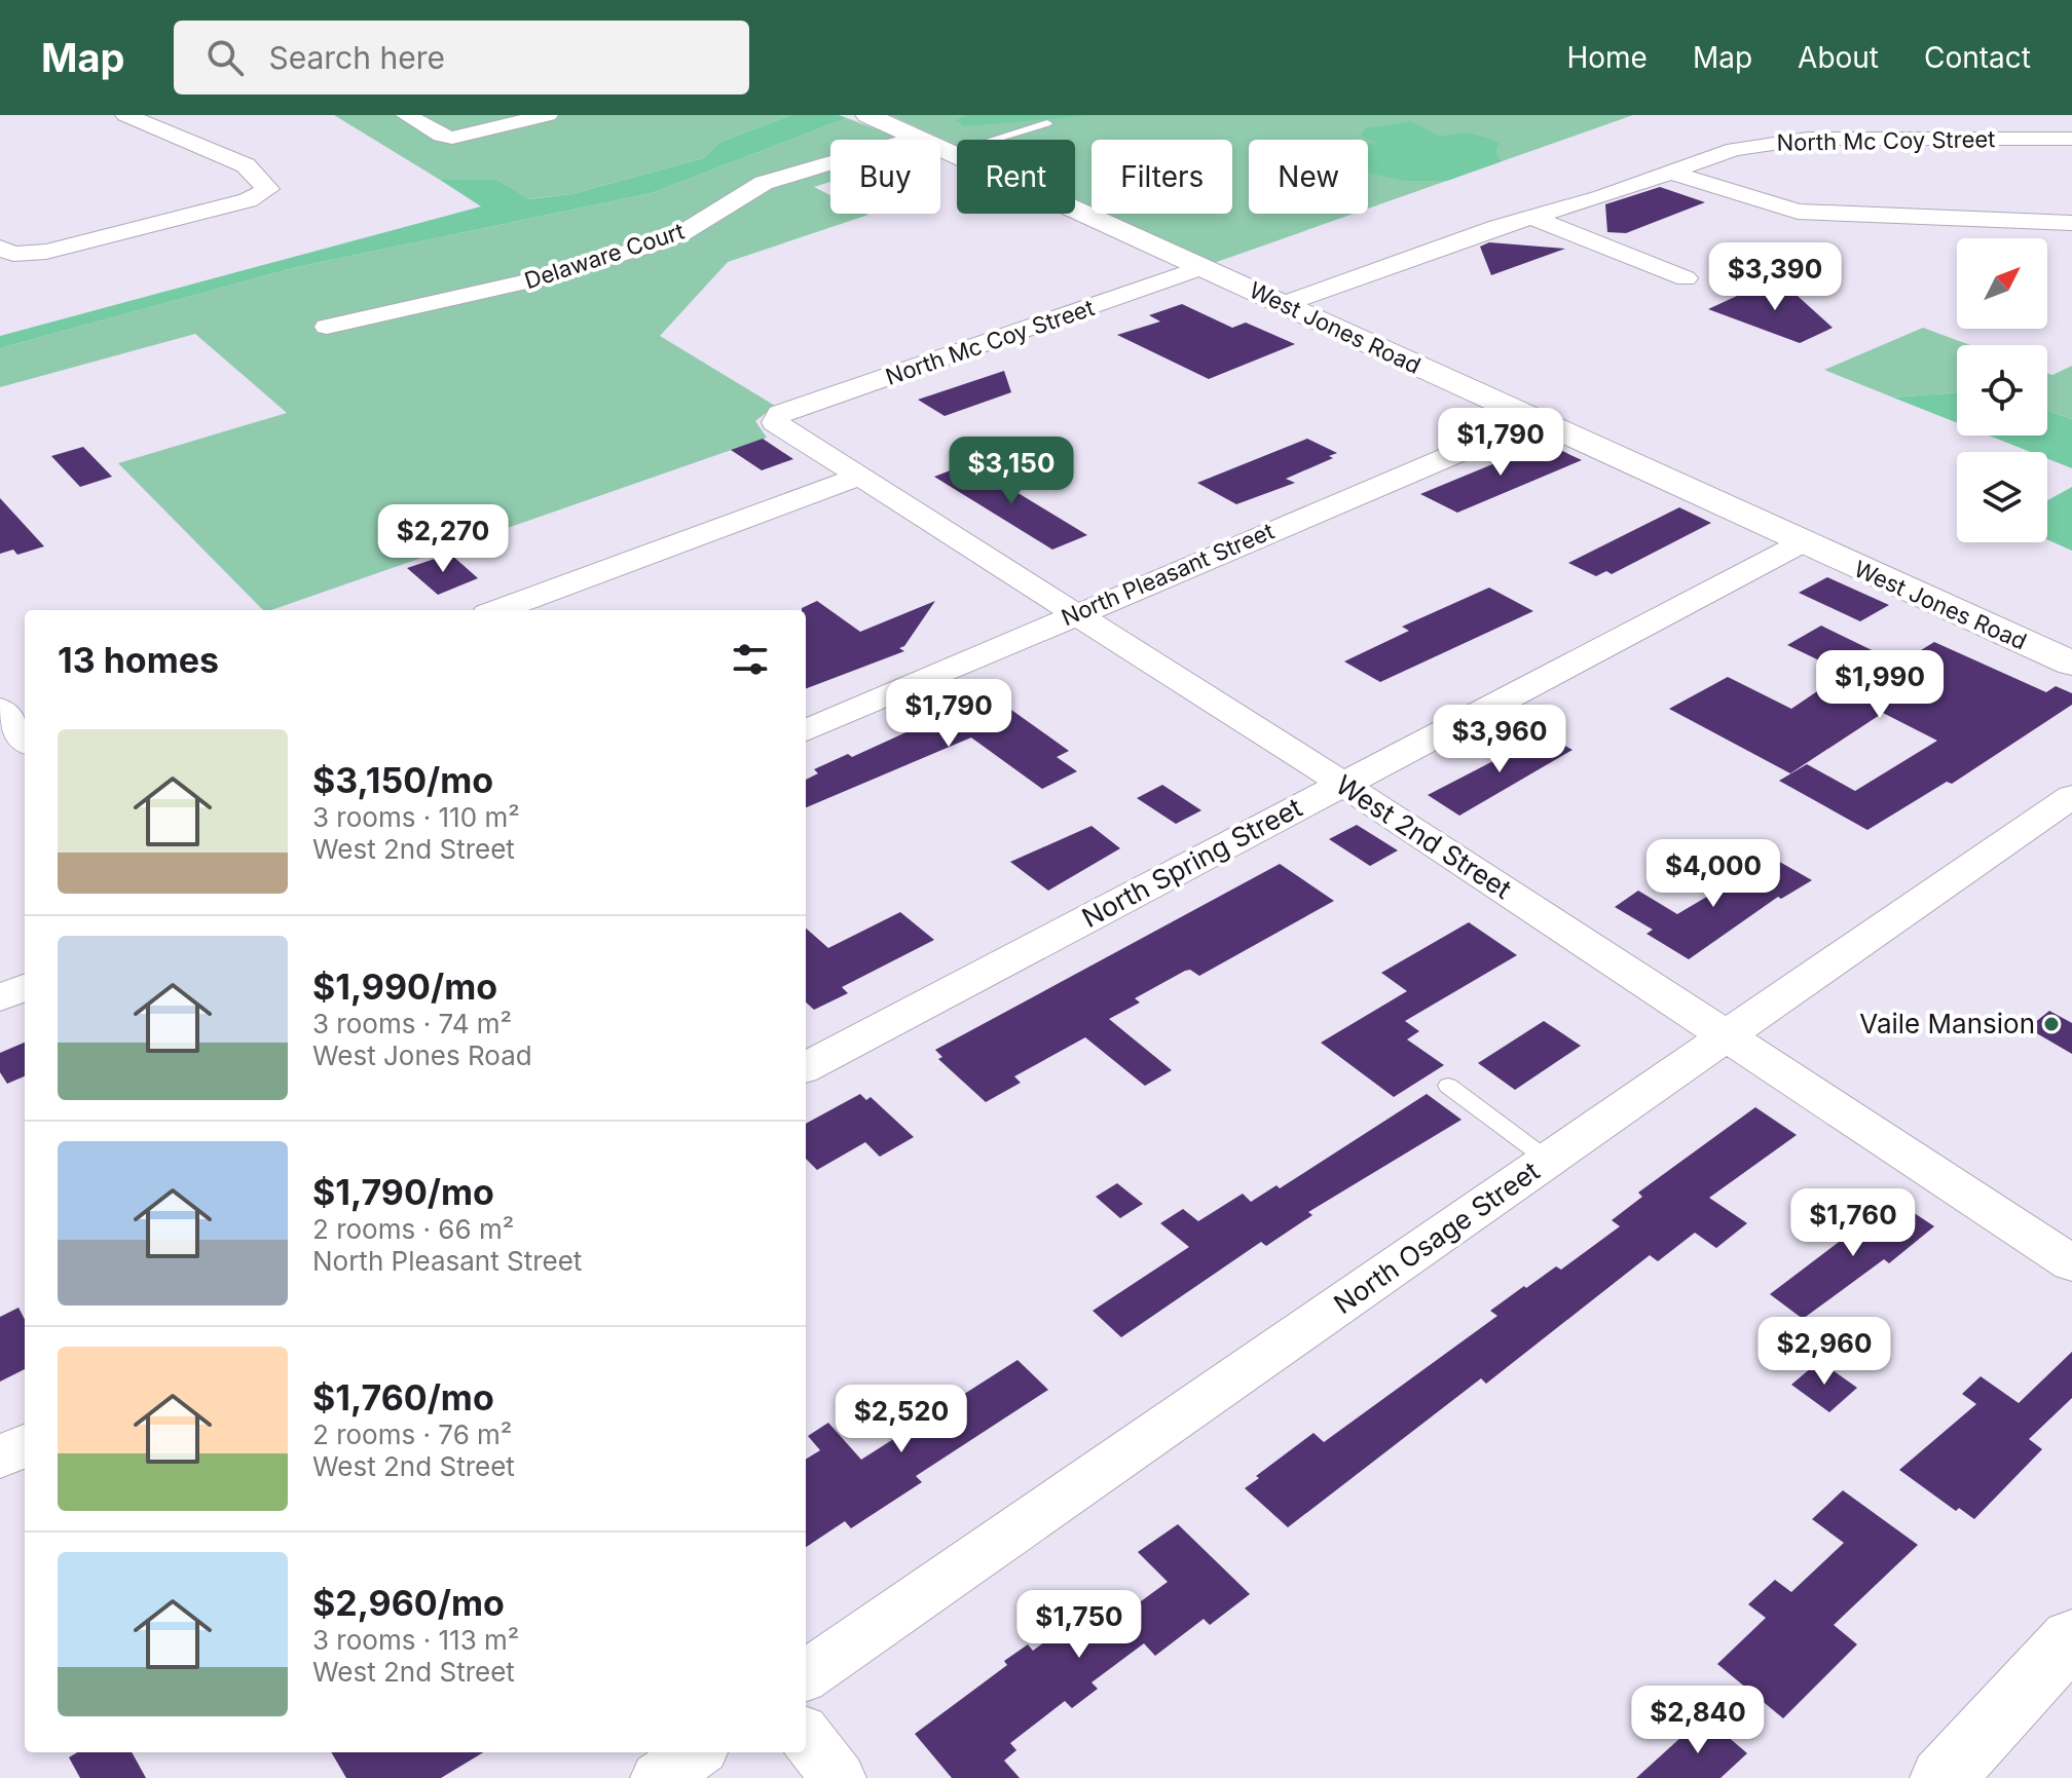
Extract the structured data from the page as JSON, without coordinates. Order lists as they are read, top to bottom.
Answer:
{
  "streets": {
    "street": [
      "North Mc Coy Street",
      "Delaware Court",
      "West Jones Road",
      "North Pleasant Street",
      "West 2nd Street",
      "North Spring Street",
      "North Osage Street"
    ]
  },
  "crossings": [
    ["North Mc Coy Street", "West Jones Road"],
    ["North Mc Coy Street", "West 2nd Street"],
    ["Delaware Court", "West Jones Road"],
    ["West Jones Road", "North Pleasant Street"],
    ["West Jones Road", "North Spring Street"],
    ["North Pleasant Street", "West 2nd Street"],
    ["West 2nd Street", "North Spring Street"],
    ["West 2nd Street", "North Osage Street"]
  ],
  "places": ["Vaile Mansion"],
  "north": "top right",
  "page": {
    "header": "Map",
    "search": "Search here",
    "nav": [
      "Home",
      "Map",
      "About",
      "Contact"
    ],
    "chip": [
      "Buy",
      "Rent",
      "Filters",
      "New"
    ],
    "price": [
      "$3,390",
      "$1,790",
      "$3,150",
      "$2,270",
      "$1,990",
      "$1,790",
      "$3,960",
      "$4,000",
      "$1,760",
      "$2,960",
      "$2,520",
      "$1,750",
      "$2,840"
    ],
    "heading": "13 homes",
    "list": [
      {
        "name": "$3,150/mo",
        "note": "3 rooms · 110 m² · West 2nd Street"
      },
      {
        "name": "$1,990/mo",
        "note": "3 rooms · 74 m² · West Jones Road"
      },
      {
        "name": "$1,790/mo",
        "note": "2 rooms · 66 m² · North Pleasant Street"
      },
      {
        "name": "$1,760/mo",
        "note": "2 rooms · 76 m² · West 2nd Street"
      },
      {
        "name": "$2,960/mo",
        "note": "3 rooms · 113 m² · West 2nd Street"
      }
    ]
  }
}
